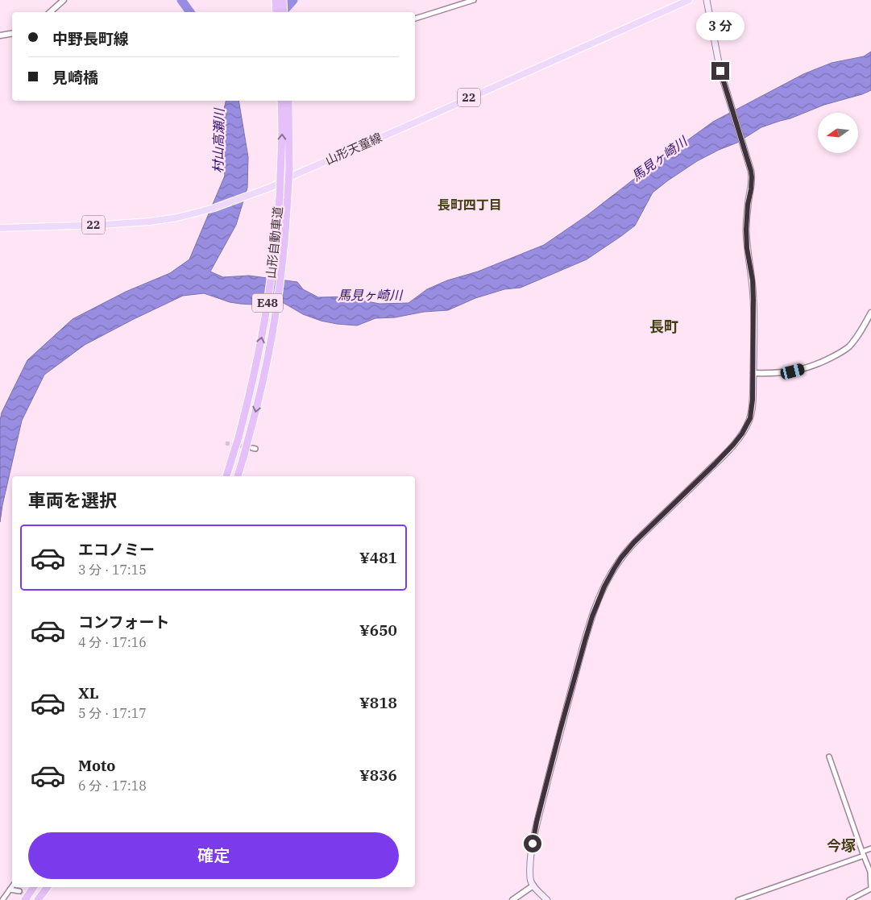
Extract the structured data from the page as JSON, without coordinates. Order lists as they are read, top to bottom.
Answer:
{
  "streets": {
    "highway": ["山形自動車道", "E48"],
    "main road": ["22", "山形天童線"]
  },
  "districts": ["長町四丁目", "長町", "今塚"],
  "water": ["村山高瀬川", "馬見ヶ崎川"],
  "north": "left",
  "page": {
    "bubble": "3 分",
    "banner": ["中野長町線", "見崎橋"],
    "heading": "車両を選択",
    "list": [
      {
        "name": "エコノミー",
        "note": "3 分 · 17:15",
        "value": "¥481"
      },
      {
        "name": "コンフォート",
        "note": "4 分 · 17:16",
        "value": "¥650"
      },
      {
        "name": "XL",
        "note": "5 分 · 17:17",
        "value": "¥818"
      },
      {
        "name": "Moto",
        "note": "6 分 · 17:18",
        "value": "¥836"
      }
    ],
    "buttons": "確定"
  }
}
